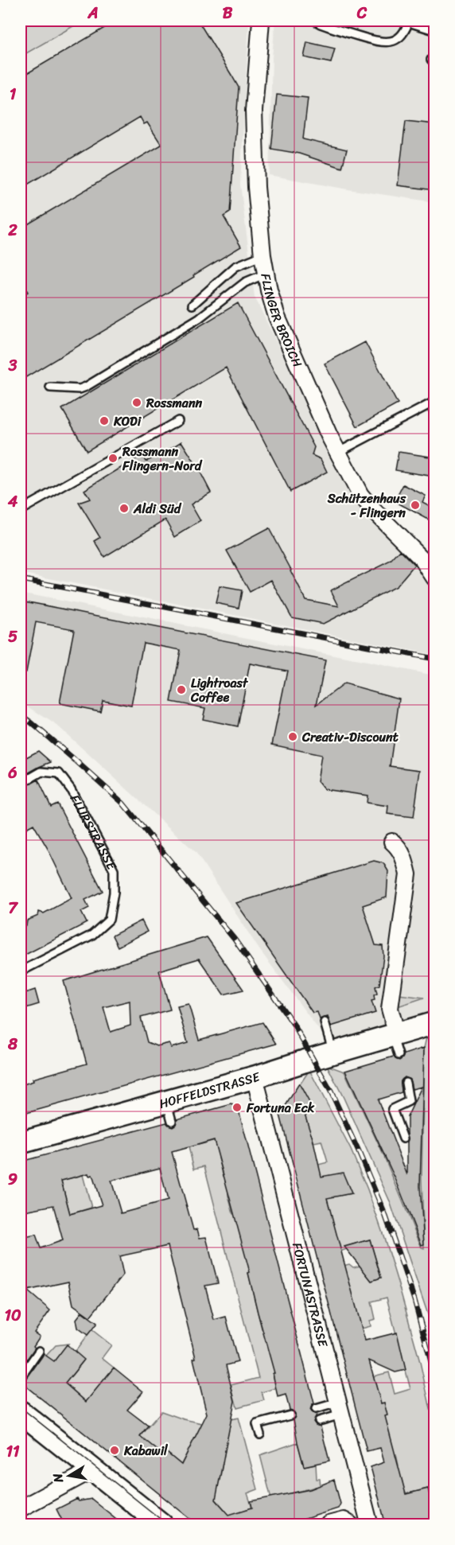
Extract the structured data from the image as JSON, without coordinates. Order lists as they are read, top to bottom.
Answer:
{
  "streets": {
    "street": ["FLINGER BROICH", "HOFFELDSTRASSE", "FORTUNASTRASSE"],
    "lane": ["FLURSTRASSE"]
  },
  "crossings": [
    ["HOFFELDSTRASSE", "FORTUNASTRASSE"]
  ],
  "places": [
    "Rossmann",
    "KODi",
    "Rossmann Flingern-Nord",
    "Schützenhaus - Flingern",
    "Aldi Süd",
    "Lightroast Coffee",
    "Creativ-Discount",
    "Fortuna Eck",
    "Kabawil"
  ],
  "north": "left",
  "grid": {
    "columns": ["A", "B", "C"],
    "rows": [
      "1",
      "2",
      "3",
      "4",
      "5",
      "6",
      "7",
      "8",
      "9",
      "10",
      "11"
    ]
  }
}
